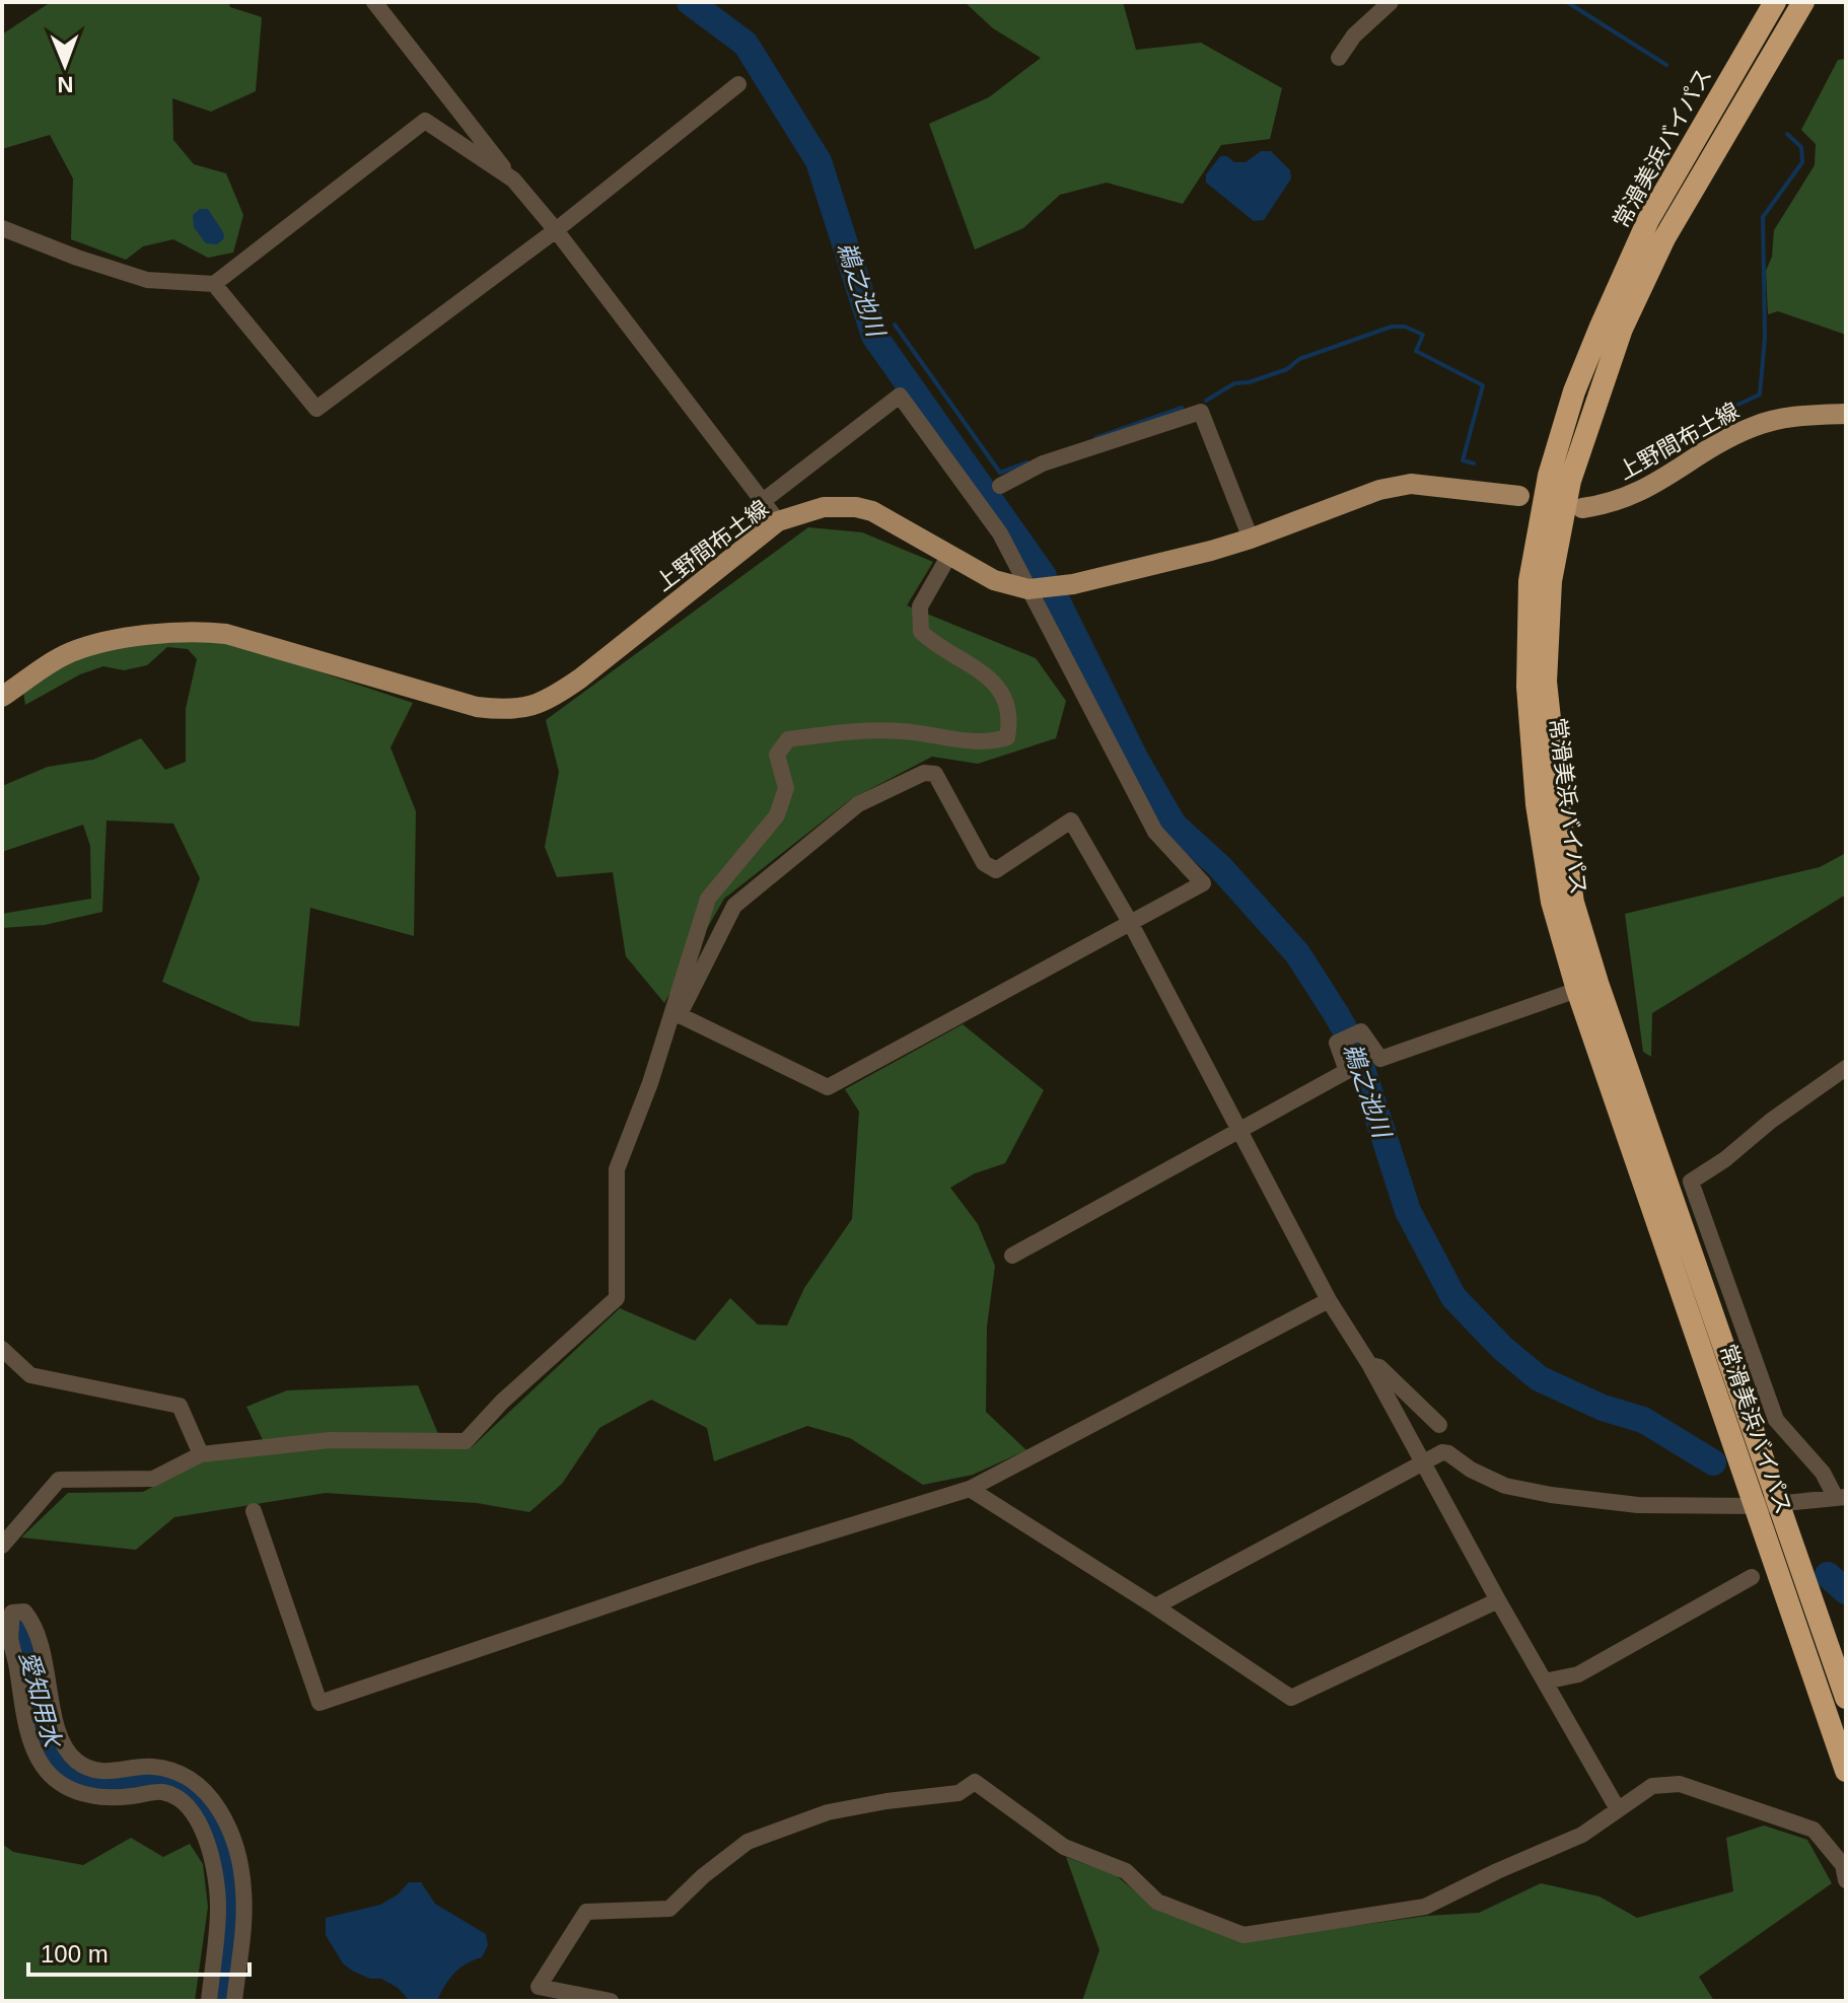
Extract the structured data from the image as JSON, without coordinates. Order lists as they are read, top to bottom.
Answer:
{
  "streets": {
    "highway": ["常滑美浜バイパス"],
    "main road": ["上野間布土線"]
  },
  "water": ["鵜之池川", "愛知用水"],
  "scale_bar": "100 m",
  "north": "bottom"
}
